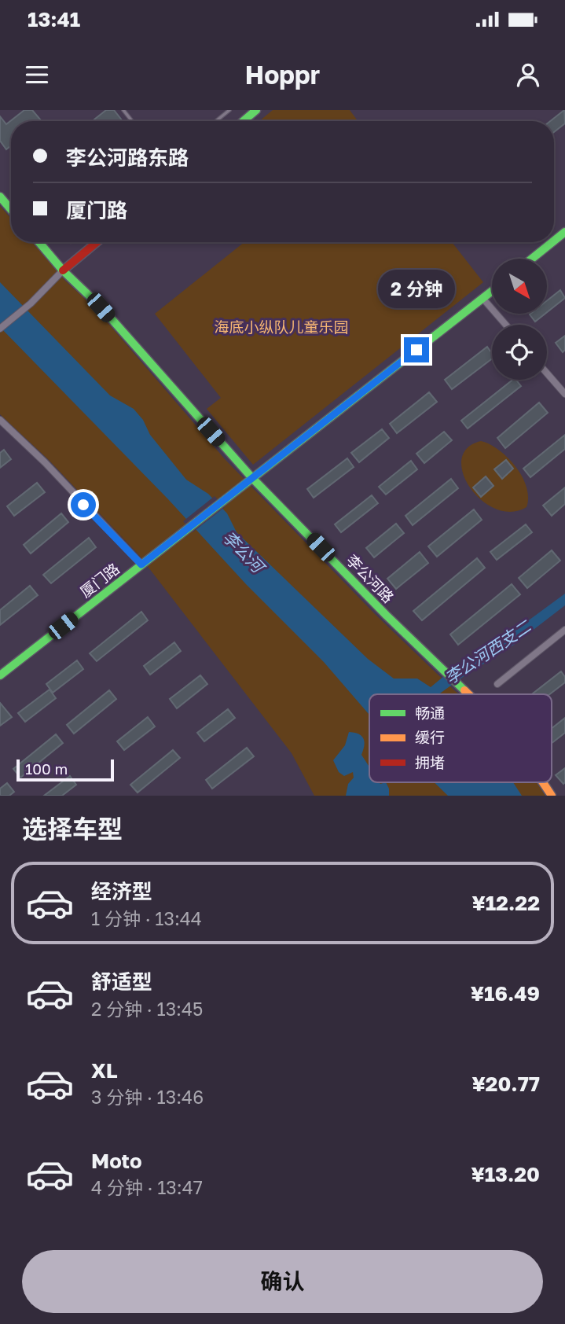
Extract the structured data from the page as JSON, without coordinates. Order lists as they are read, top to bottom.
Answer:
{
  "streets": {
    "street": ["李公河路", "厦门路"]
  },
  "crossings": [
    ["李公河路", "厦门路"]
  ],
  "water": ["李公河", "李公河西支二"],
  "parks": ["海底小纵队儿童乐园"],
  "legend": ["畅通", "缓行", "拥堵"],
  "scale_bar": "100 m",
  "north": "bottom right",
  "page": {
    "status": "13:41",
    "header": "Hoppr",
    "banner": ["李公河路东路", "厦门路"],
    "bubble": "2 分钟",
    "scale": "100 m",
    "heading": "选择车型",
    "list": [
      {
        "name": "经济型",
        "note": "1 分钟 · 13:44",
        "value": "¥12.22"
      },
      {
        "name": "舒适型",
        "note": "2 分钟 · 13:45",
        "value": "¥16.49"
      },
      {
        "name": "XL",
        "note": "3 分钟 · 13:46",
        "value": "¥20.77"
      },
      {
        "name": "Moto",
        "note": "4 分钟 · 13:47",
        "value": "¥13.20"
      }
    ],
    "buttons": "确认"
  }
}
